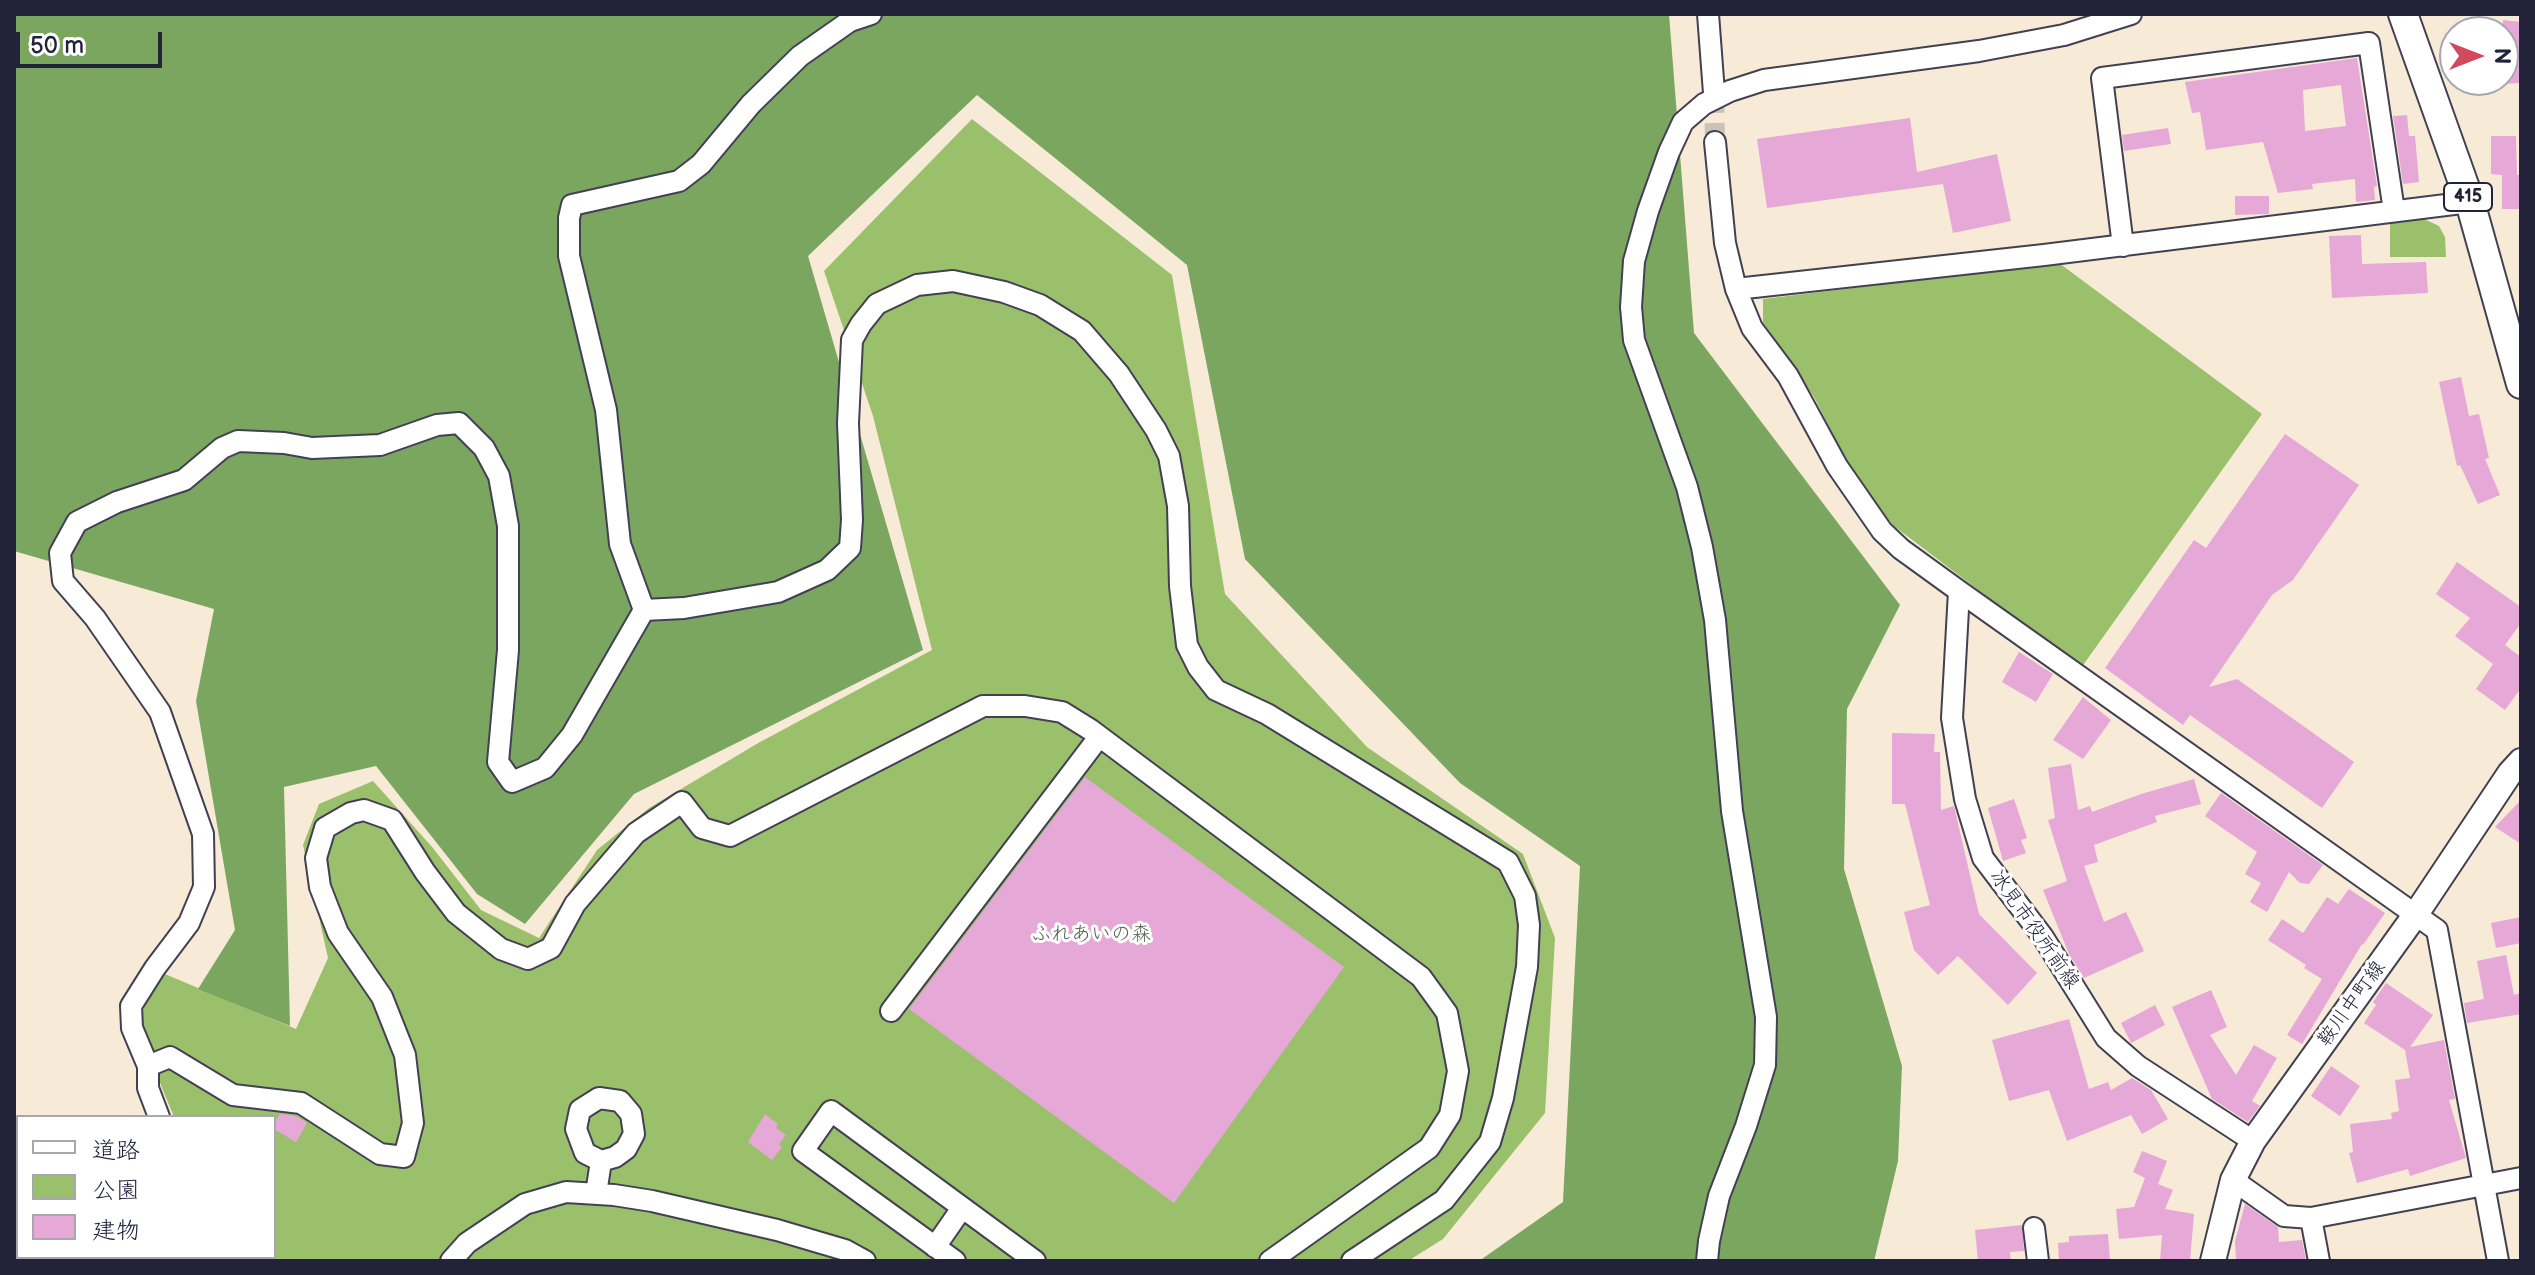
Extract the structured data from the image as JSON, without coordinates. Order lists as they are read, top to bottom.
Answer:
{
  "streets": {
    "highway": ["415"],
    "main road": ["鞍川中町線"],
    "street": ["冰見市役所前線"]
  },
  "crossings": [
    ["冰見市役所前線", "鞍川中町線"]
  ],
  "parks": ["ふれあいの森"],
  "legend": ["道路", "公園", "建物"],
  "scale_bar": "50 m",
  "north": "right"
}
